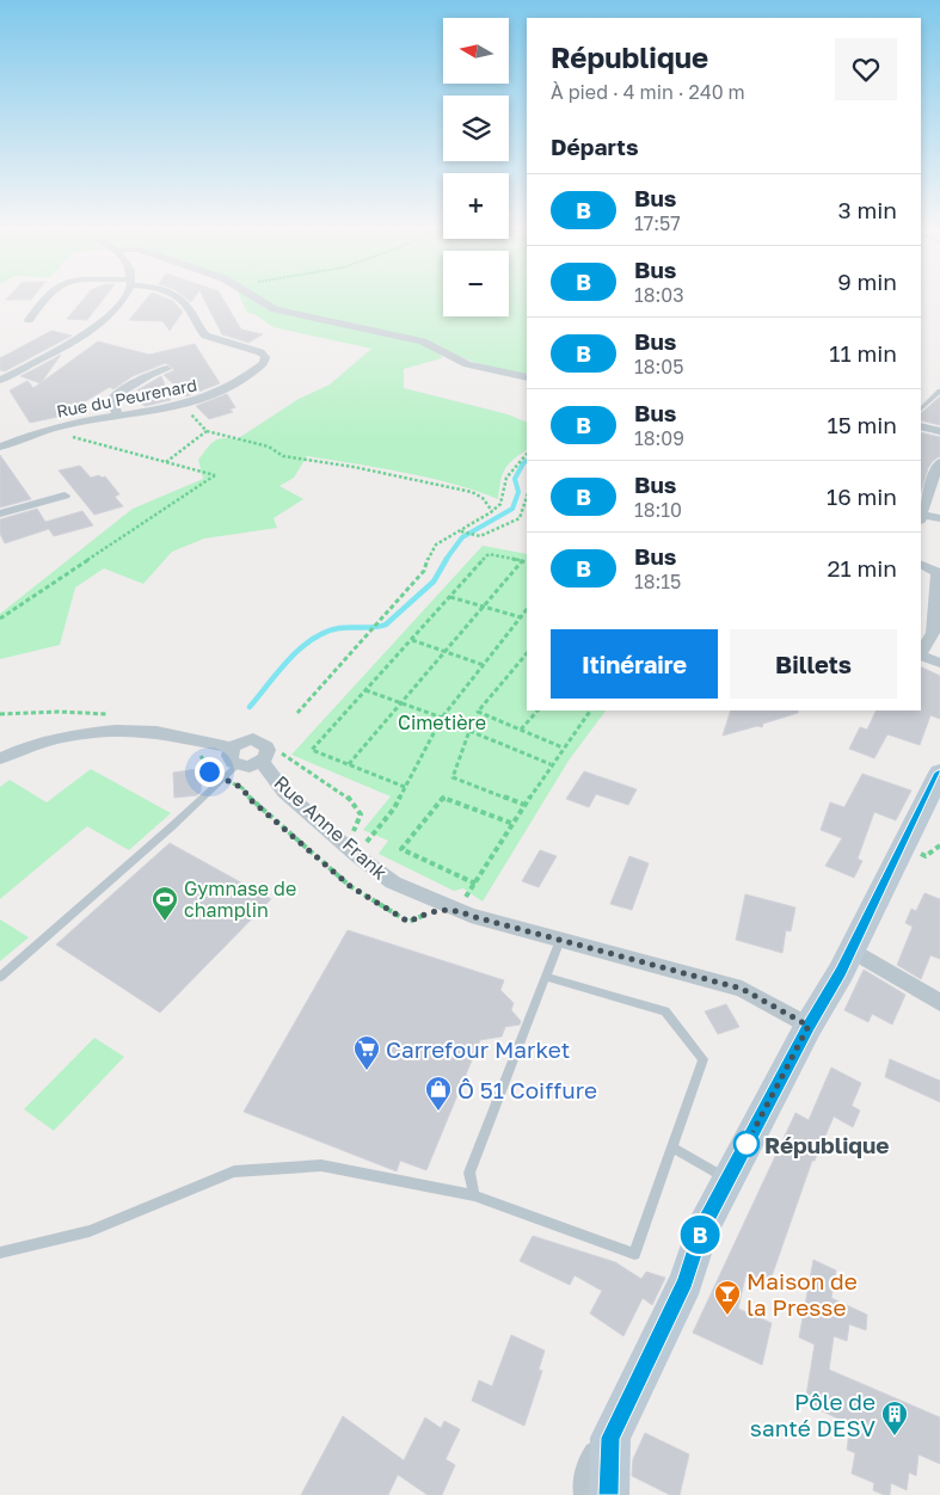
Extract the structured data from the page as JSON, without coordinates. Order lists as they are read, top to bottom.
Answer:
{
  "streets": {
    "street": ["Rue du Peurenard", "Rue Anne Frank"]
  },
  "parks": ["Cimetière"],
  "places": {
    "sports": ["Gymnase de champlin"],
    "supermarket": ["Carrefour Market"],
    "shop": ["Ô 51 Coiffure"],
    "other": ["République"],
    "bar": ["Maison de la Presse"],
    "building": ["Pôle de santé DESV"]
  },
  "lines": ["bus line B"],
  "north": "left",
  "page": {
    "on_map": "B",
    "map_buttons": ["+", "−"],
    "heading": [
      ["République", "À pied · 4 min · 240 m"],
      "Départs"
    ],
    "list": [
      {
        "mark": "B",
        "name": "Bus",
        "note": "17:57",
        "value": "3 min"
      },
      {
        "mark": "B",
        "name": "Bus",
        "note": "18:03",
        "value": "9 min"
      },
      {
        "mark": "B",
        "name": "Bus",
        "note": "18:05",
        "value": "11 min"
      },
      {
        "mark": "B",
        "name": "Bus",
        "note": "18:09",
        "value": "15 min"
      },
      {
        "mark": "B",
        "name": "Bus",
        "note": "18:10",
        "value": "16 min"
      },
      {
        "mark": "B",
        "name": "Bus",
        "note": "18:15",
        "value": "21 min"
      }
    ],
    "buttons": ["Itinéraire", "Billets"]
  }
}
